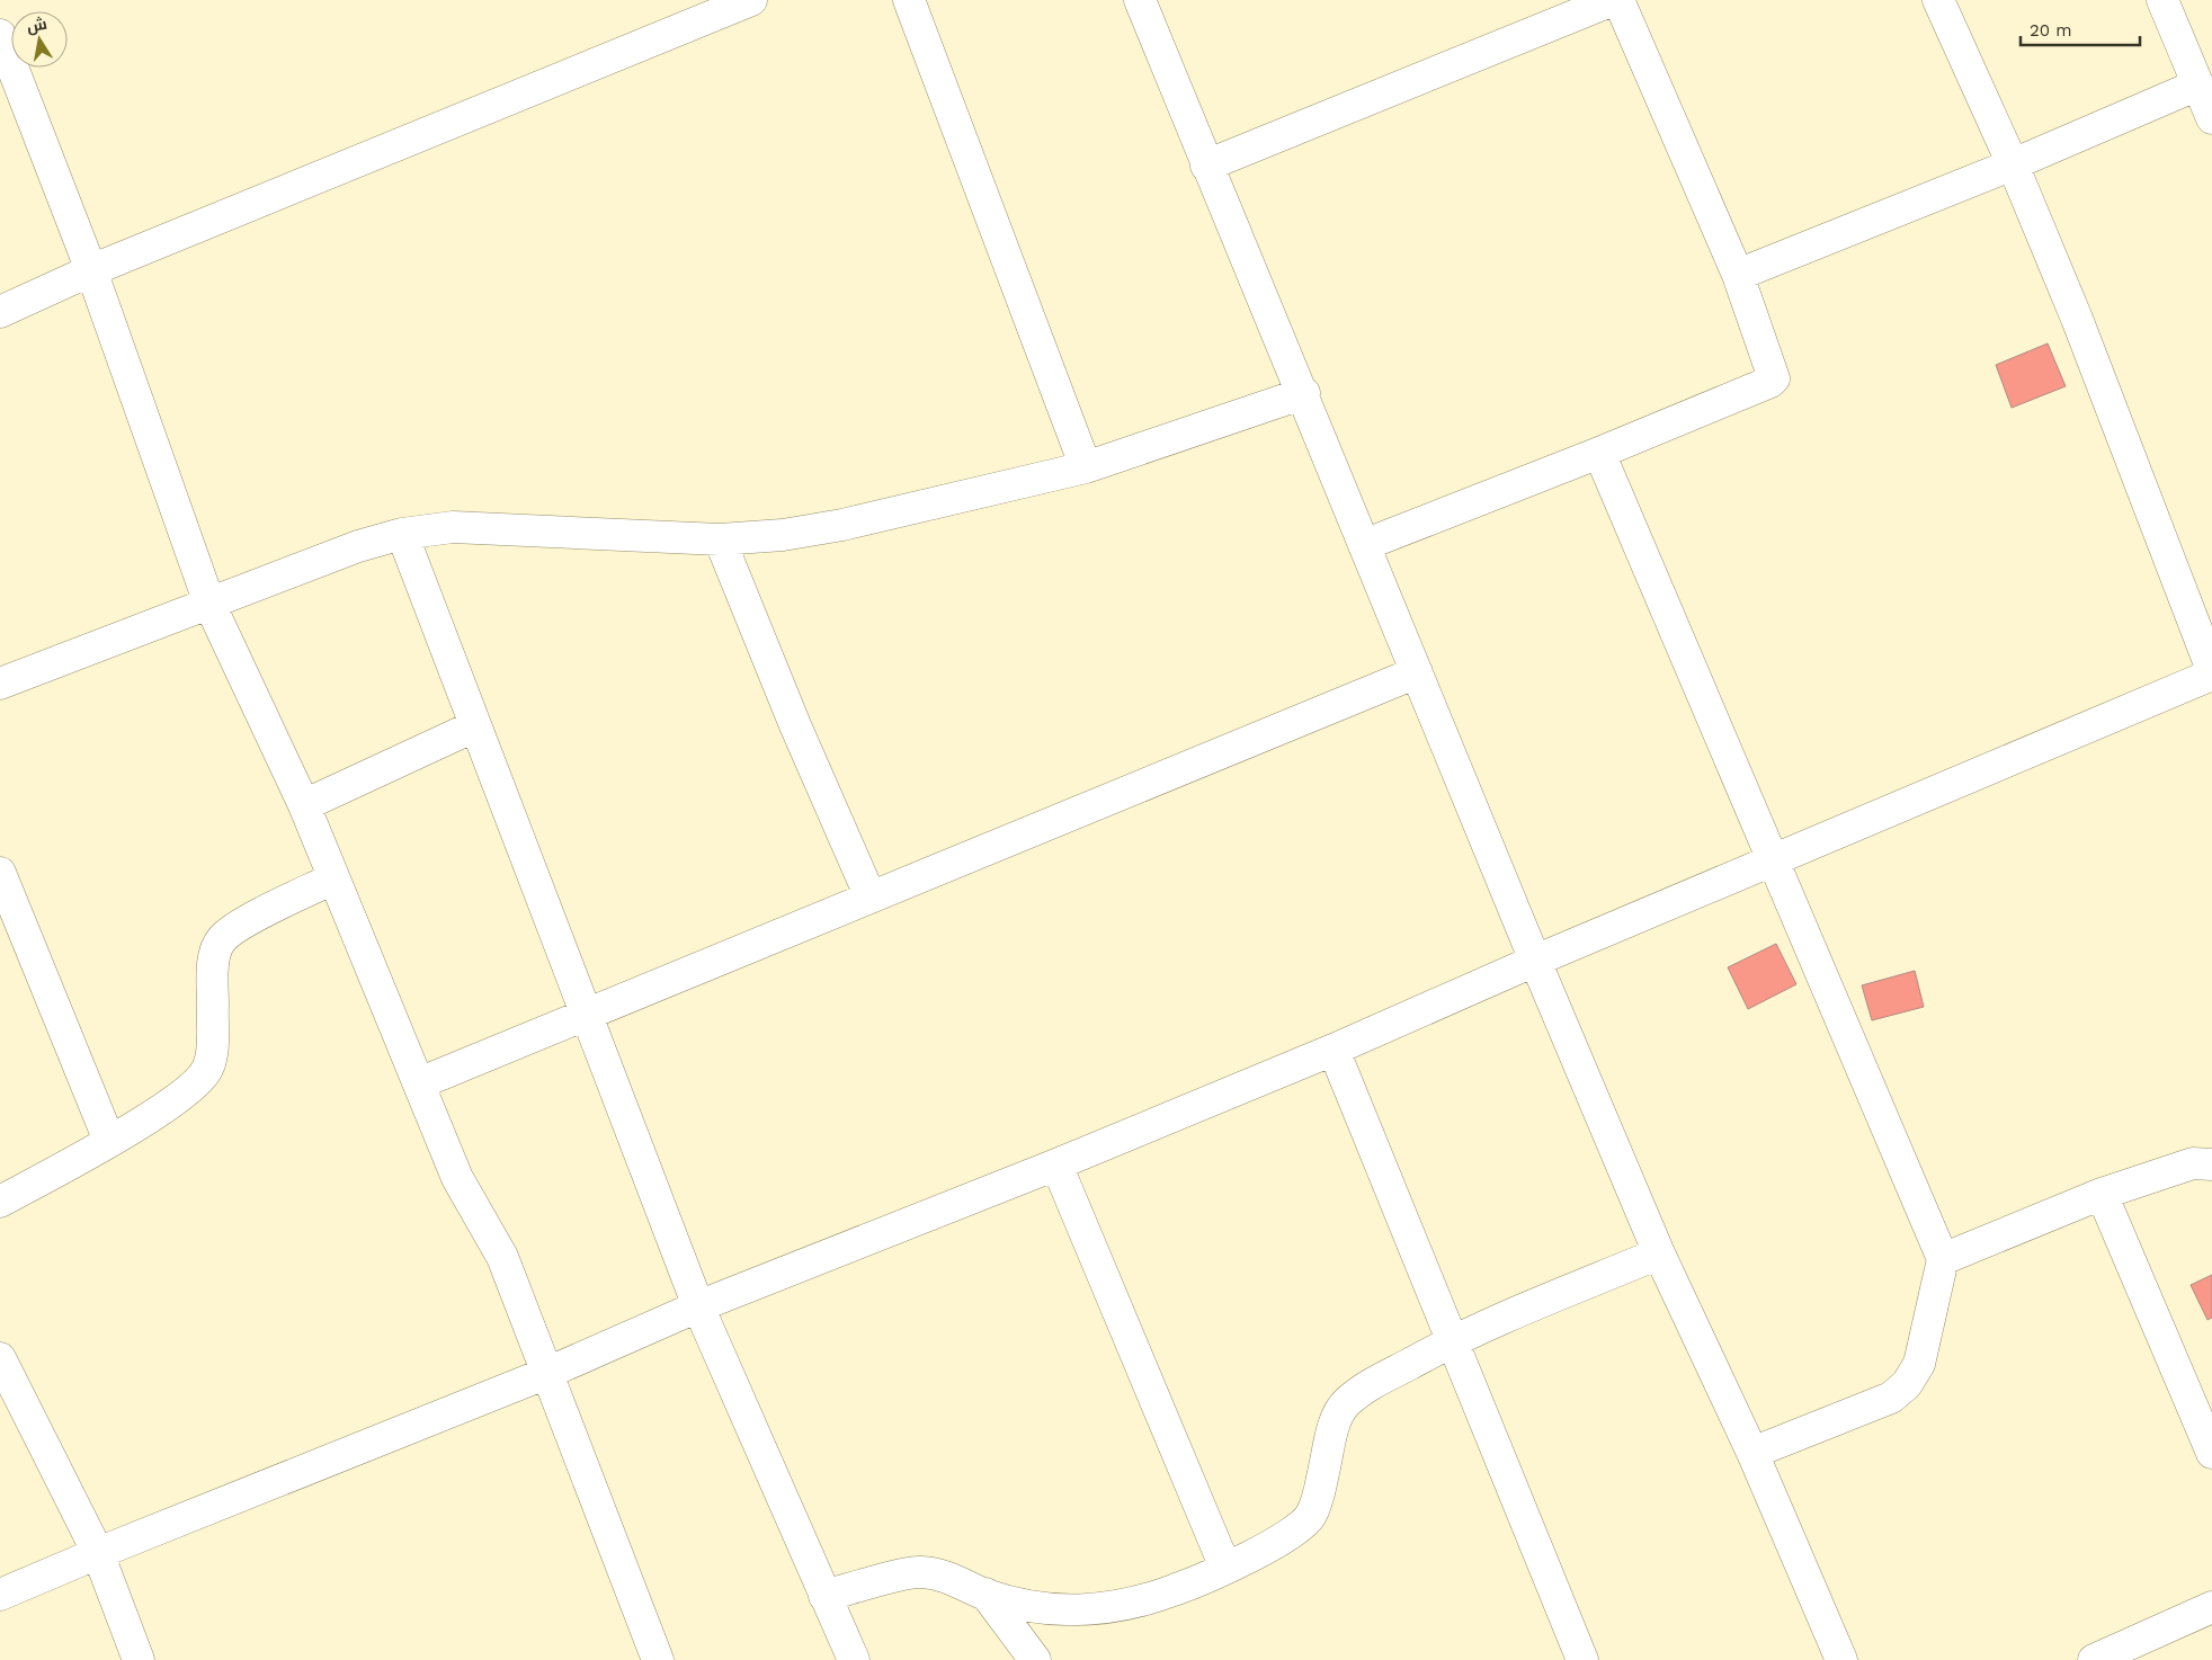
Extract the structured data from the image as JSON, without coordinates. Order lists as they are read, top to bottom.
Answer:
{
  "scale_bar": "20 m",
  "north": "top"
}
